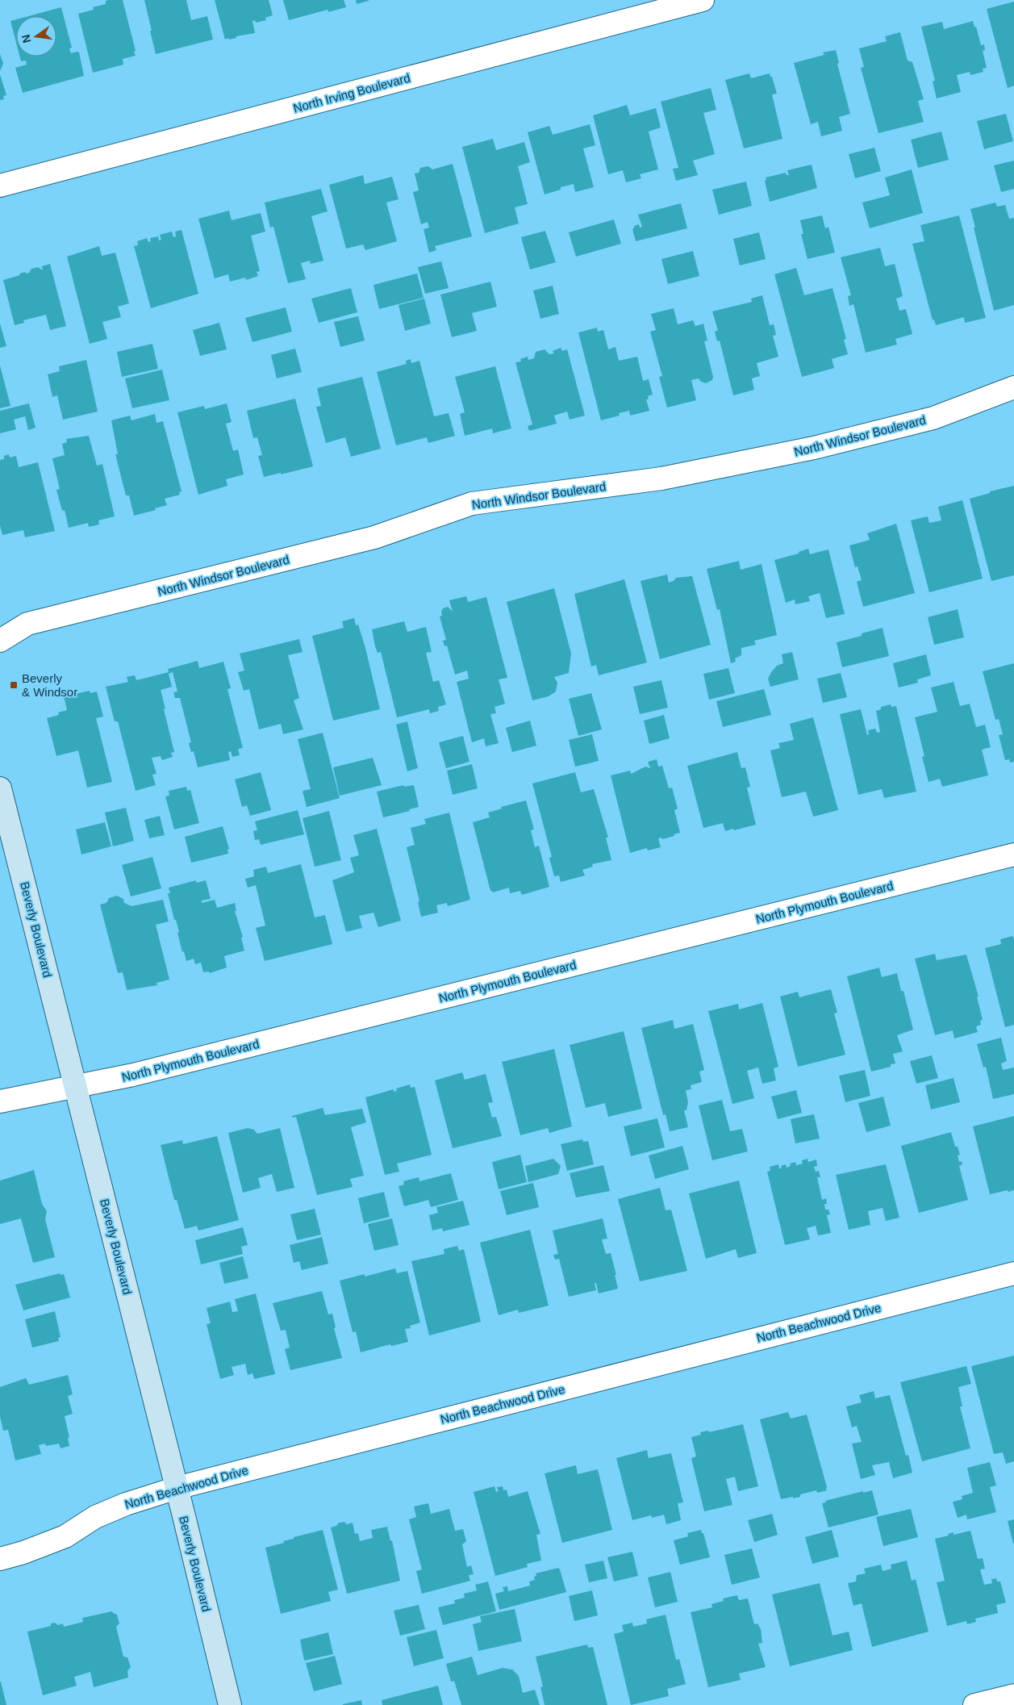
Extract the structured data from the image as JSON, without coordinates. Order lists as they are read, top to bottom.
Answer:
{
  "streets": {
    "main road": ["Beverly Boulevard"],
    "street": [
      "North Irving Boulevard",
      "North Windsor Boulevard",
      "North Plymouth Boulevard",
      "North Beachwood Drive"
    ]
  },
  "crossings": [
    ["North Plymouth Boulevard", "Beverly Boulevard"],
    ["Beverly Boulevard", "North Beachwood Drive"]
  ],
  "places": {
    "transit": ["Beverly & Windsor"]
  },
  "north": "left"
}
